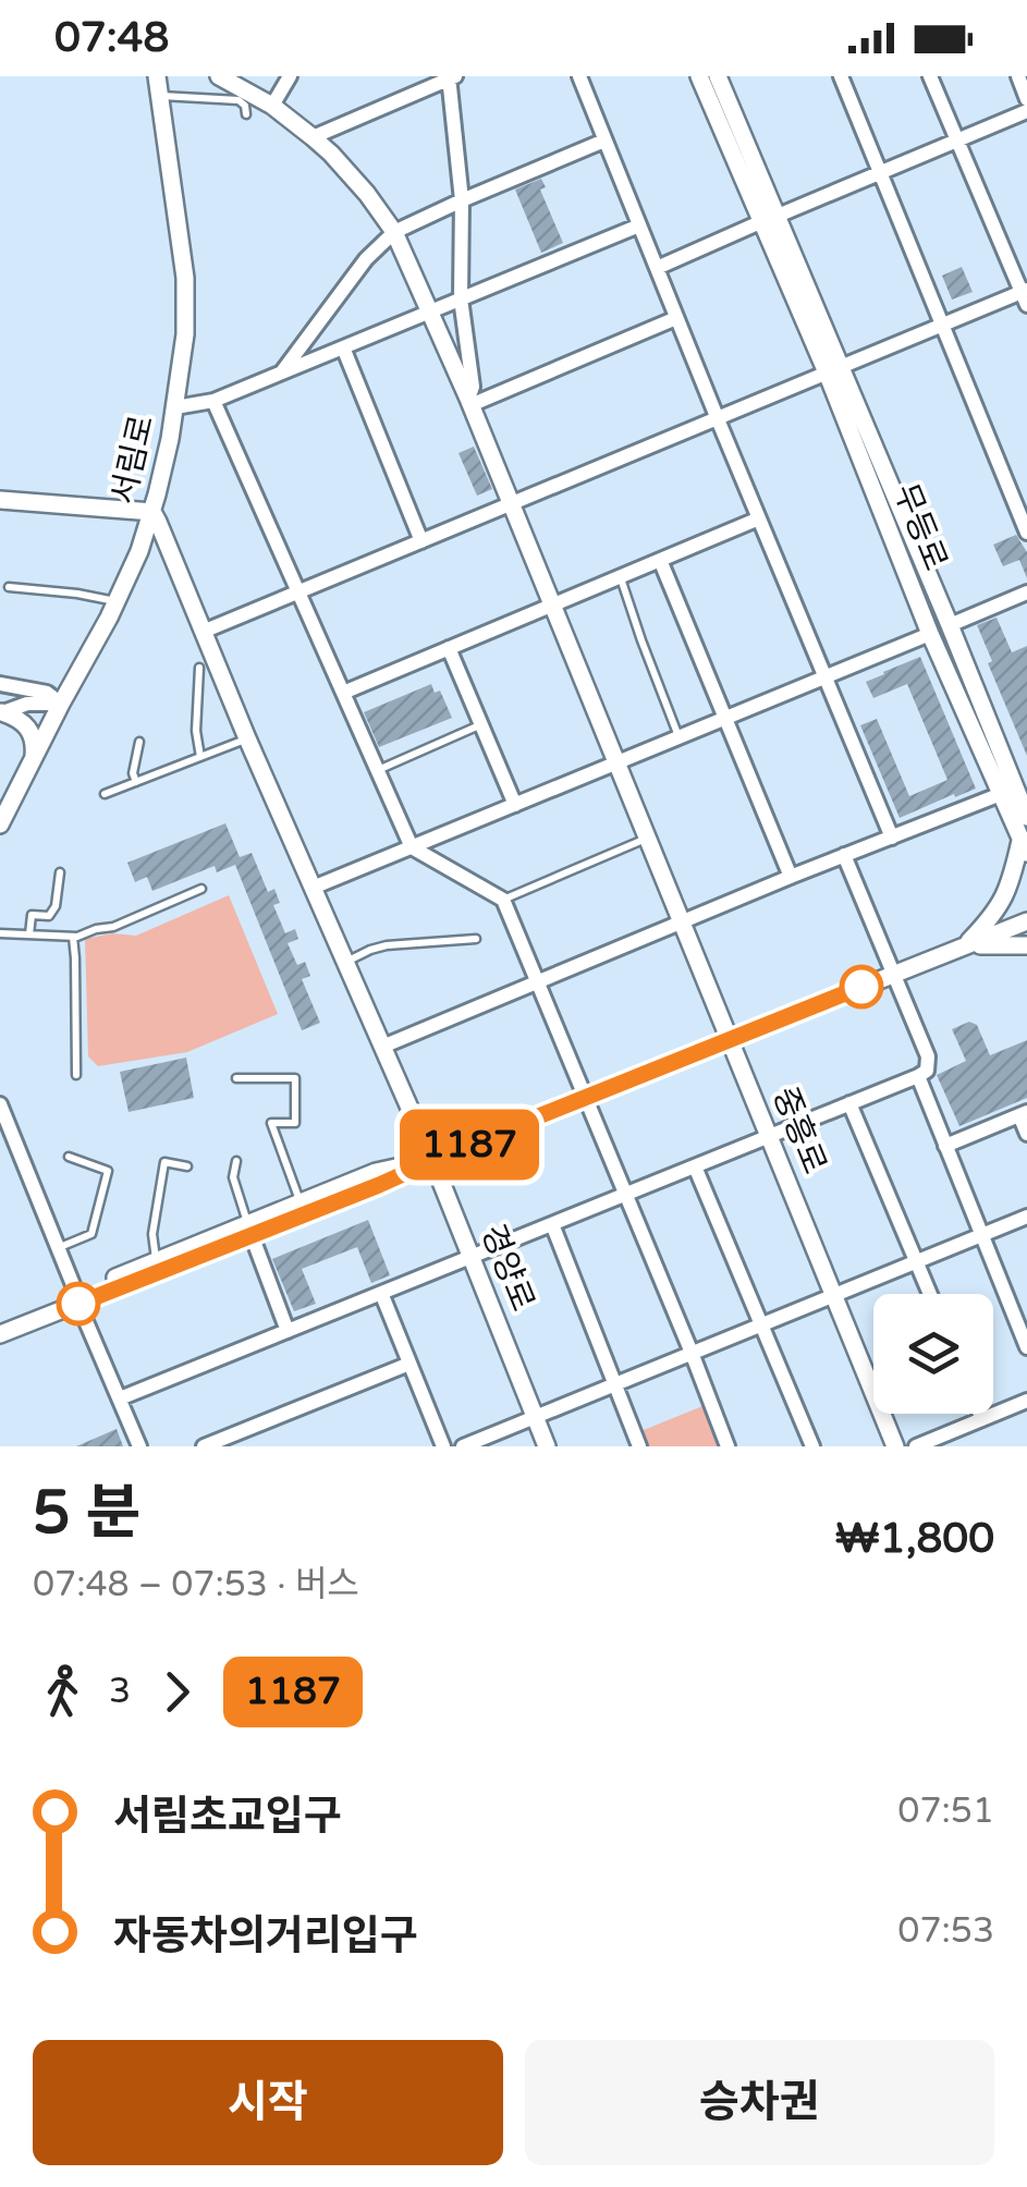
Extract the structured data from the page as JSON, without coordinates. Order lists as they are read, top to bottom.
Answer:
{
  "streets": {
    "street": [
      "서림로",
      "무등로",
      "중흥로",
      "경양로"
    ]
  },
  "crossings": [
    ["서림로", "경양로"]
  ],
  "lines": ["bus line 1187"],
  "page": {
    "status": "07:48",
    "on_map": "1187",
    "heading": ["5 분", "07:48 – 07:53 · 버스", "₩1,800"],
    "legs": ["3", "1187"],
    "list": [
      {
        "name": "서림초교입구",
        "value": "07:51"
      },
      {
        "name": "자동차의거리입구",
        "value": "07:53"
      }
    ],
    "buttons": ["시작", "승차권"]
  }
}
